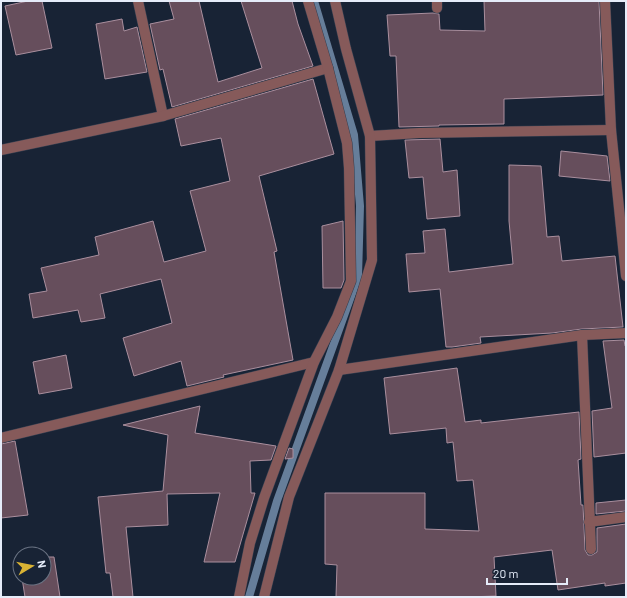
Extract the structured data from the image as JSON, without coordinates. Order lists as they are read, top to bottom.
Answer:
{
  "scale_bar": "20 m",
  "north": "right"
}
